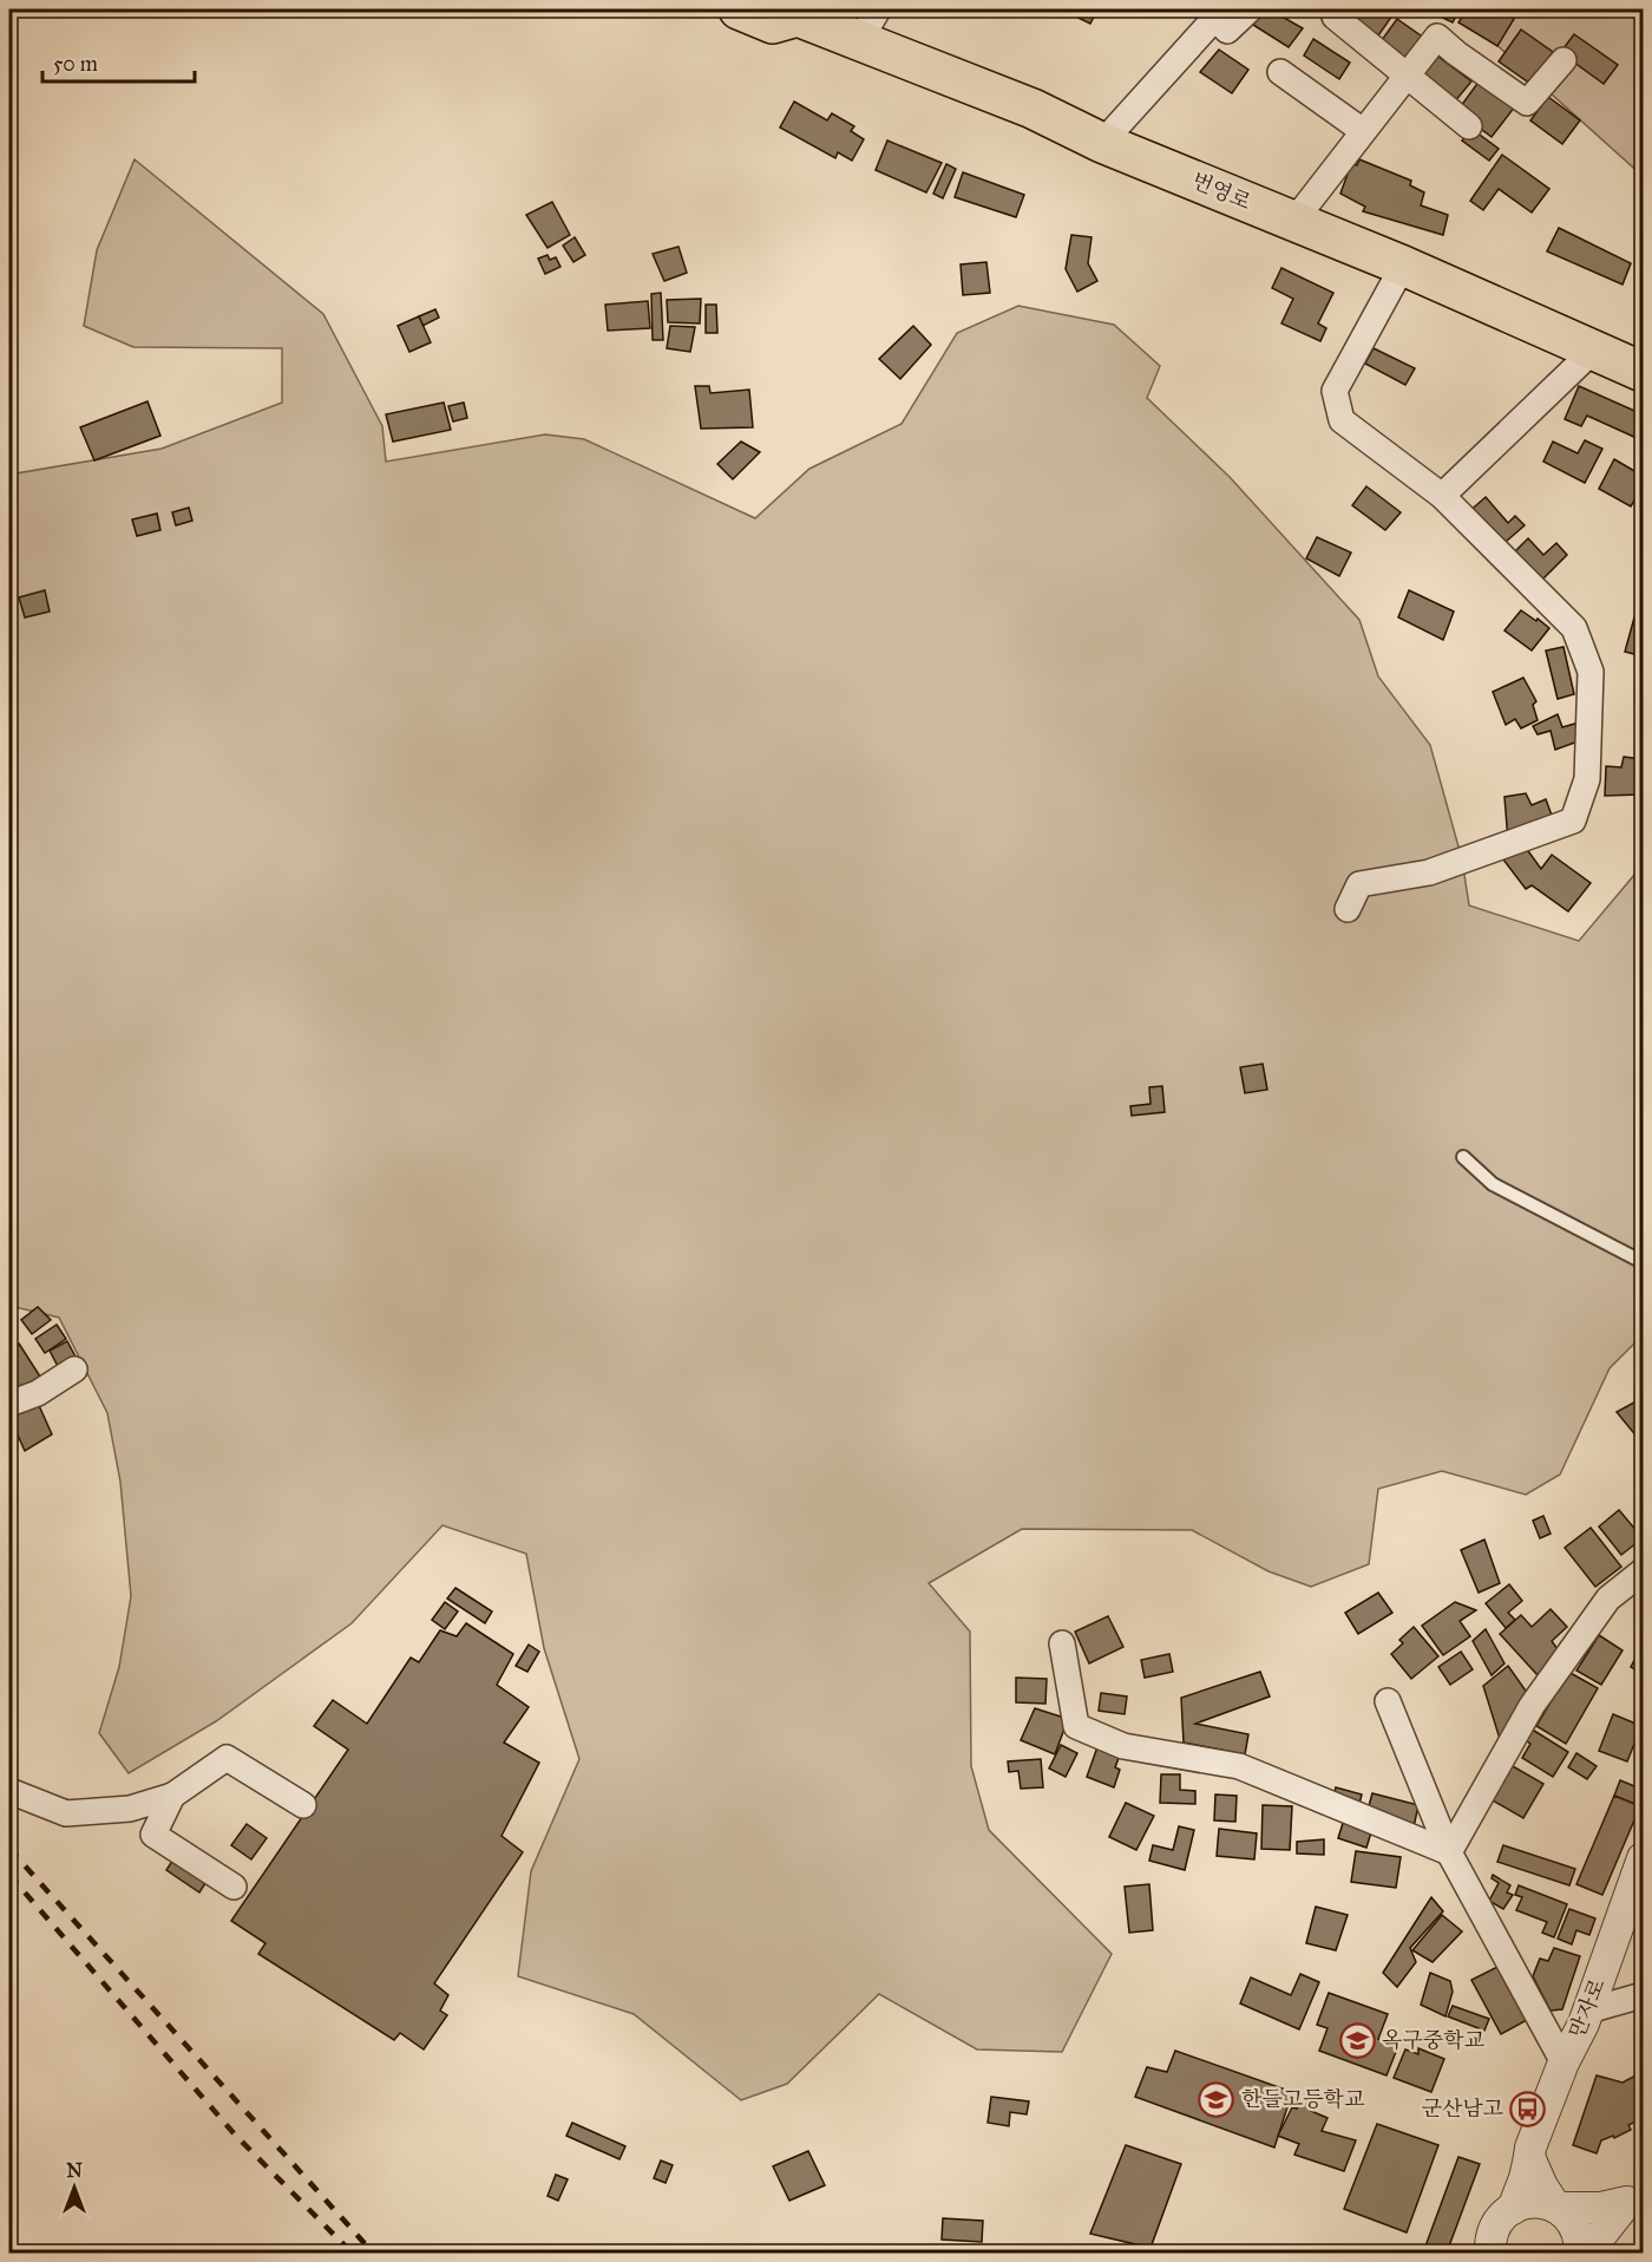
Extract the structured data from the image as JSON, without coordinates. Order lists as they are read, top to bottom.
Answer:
{
  "streets": {
    "main road": ["번영로"],
    "street": ["만자로"]
  },
  "places": {
    "school or university": ["옥구중학교", "한들고등학교"],
    "bus stop": ["군산남고"]
  },
  "scale_bar": "50 m",
  "north": "top"
}
